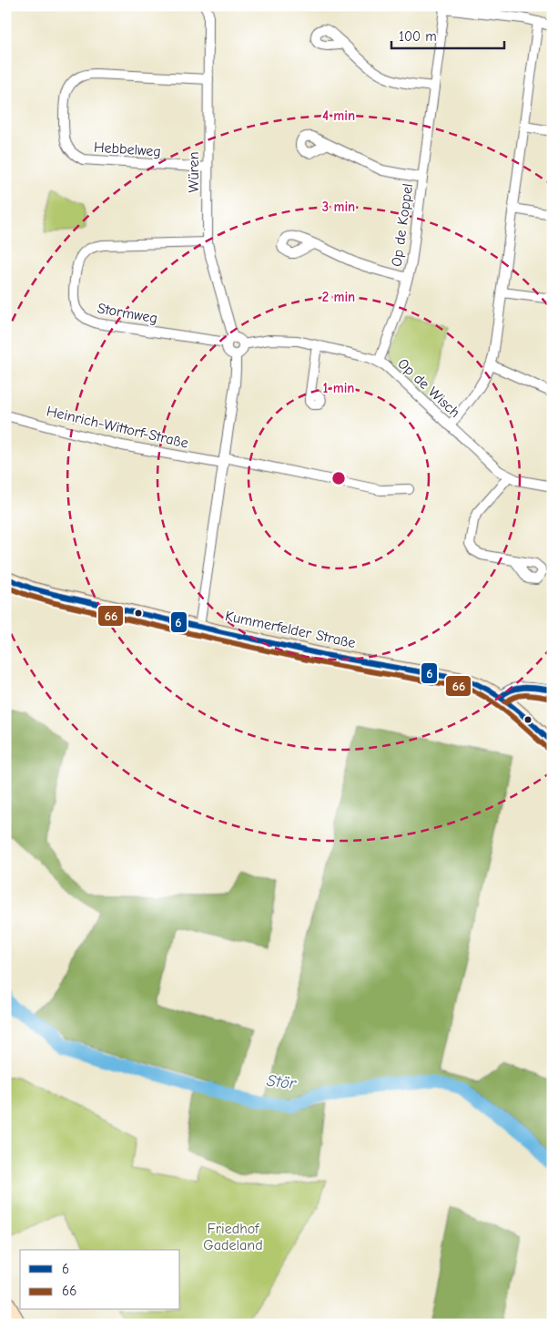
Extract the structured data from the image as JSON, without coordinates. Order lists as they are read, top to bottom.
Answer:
{
  "streets": {
    "street": [
      "Hebbelweg",
      "Würen",
      "Op de Koppel",
      "Stormweg",
      "Op de Wisch",
      "Heinrich-Wittorf-Straße",
      "Kummerfelder Straße"
    ]
  },
  "crossings": [
    ["Hebbelweg", "Würen"],
    ["Würen", "Stormweg"],
    ["Würen", "Op de Wisch"],
    ["Op de Koppel", "Op de Wisch"],
    ["Stormweg", "Op de Wisch"]
  ],
  "water": ["Stör"],
  "parks": ["Friedhof Gadeland"],
  "lines": ["transit line 6", "transit line 66"],
  "legend": ["6", "66"],
  "scale_bar": "100 m",
  "rings": [
    "4 min",
    "3 min",
    "2 min",
    "1 min"
  ]
}
